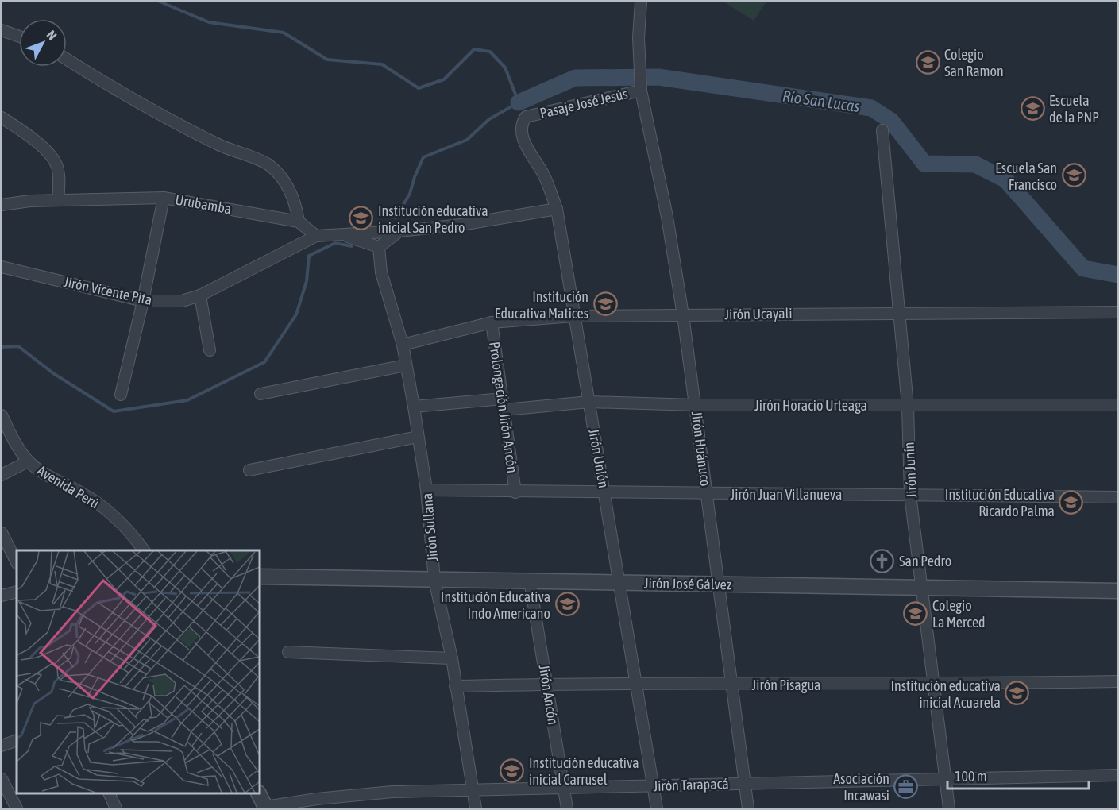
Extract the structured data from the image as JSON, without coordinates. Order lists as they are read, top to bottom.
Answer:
{
  "streets": {
    "street": [
      "Pasaje José Jesús",
      "Urubamba",
      "Jirón Vicente Pita",
      "Jirón Ucayali",
      "Jirón Horacio Urteaga",
      "Prolongación Jirón Ancón",
      "Jirón Huánuco",
      "Jirón Unión",
      "Jirón Junín",
      "Avenida Perú",
      "Jirón Juan Villanueva",
      "Jirón Sullana",
      "Jirón José Gálvez",
      "Jirón Pisagua",
      "Jirón Ancón",
      "Jirón Tarapacá"
    ]
  },
  "crossings": [
    ["Pasaje José Jesús", "Jirón Huánuco"],
    ["Pasaje José Jesús", "Jirón Unión"],
    ["Urubamba", "Jirón Vicente Pita"],
    ["Jirón Ucayali", "Prolongación Jirón Ancón"],
    ["Jirón Ucayali", "Jirón Huánuco"],
    ["Jirón Ucayali", "Jirón Unión"],
    ["Jirón Ucayali", "Jirón Junín"],
    ["Jirón Ucayali", "Jirón Sullana"],
    ["Jirón Horacio Urteaga", "Prolongación Jirón Ancón"],
    ["Jirón Horacio Urteaga", "Jirón Huánuco"],
    ["Jirón Horacio Urteaga", "Jirón Unión"],
    ["Jirón Horacio Urteaga", "Jirón Junín"],
    ["Jirón Horacio Urteaga", "Jirón Sullana"],
    ["Prolongación Jirón Ancón", "Jirón Juan Villanueva"],
    ["Jirón Huánuco", "Jirón Juan Villanueva"],
    ["Jirón Huánuco", "Jirón José Gálvez"],
    ["Jirón Huánuco", "Jirón Pisagua"],
    ["Jirón Huánuco", "Jirón Tarapacá"],
    ["Jirón Unión", "Jirón Juan Villanueva"],
    ["Jirón Unión", "Jirón José Gálvez"],
    ["Jirón Unión", "Jirón Pisagua"],
    ["Jirón Unión", "Jirón Tarapacá"],
    ["Jirón Junín", "Jirón Juan Villanueva"],
    ["Jirón Junín", "Jirón José Gálvez"],
    ["Jirón Junín", "Jirón Pisagua"],
    ["Jirón Junín", "Jirón Tarapacá"],
    ["Jirón Juan Villanueva", "Jirón Sullana"],
    ["Jirón Sullana", "Jirón José Gálvez"],
    ["Jirón Sullana", "Jirón Pisagua"],
    ["Jirón Sullana", "Jirón Tarapacá"],
    ["Jirón José Gálvez", "Jirón Ancón"],
    ["Jirón Pisagua", "Jirón Ancón"],
    ["Jirón Ancón", "Jirón Tarapacá"]
  ],
  "water": ["Río San Lucas"],
  "places": {
    "school or university": [
      "Colegio San Ramon",
      "Escuela de la PNP",
      "Escuela San Francisco",
      "Institución educativa inicial San Pedro",
      "Institución Educativa Matices",
      "Institución Educativa Ricardo Palma",
      "Institución Educativa Indo Americano",
      "Colegio La Merced",
      "Institución educativa inicial Acuarela",
      "Institución educativa inicial Carrusel"
    ],
    "church": ["San Pedro"],
    "office": ["Asociación Incawasi"]
  },
  "scale_bar": "100 m",
  "north": "top right"
}
